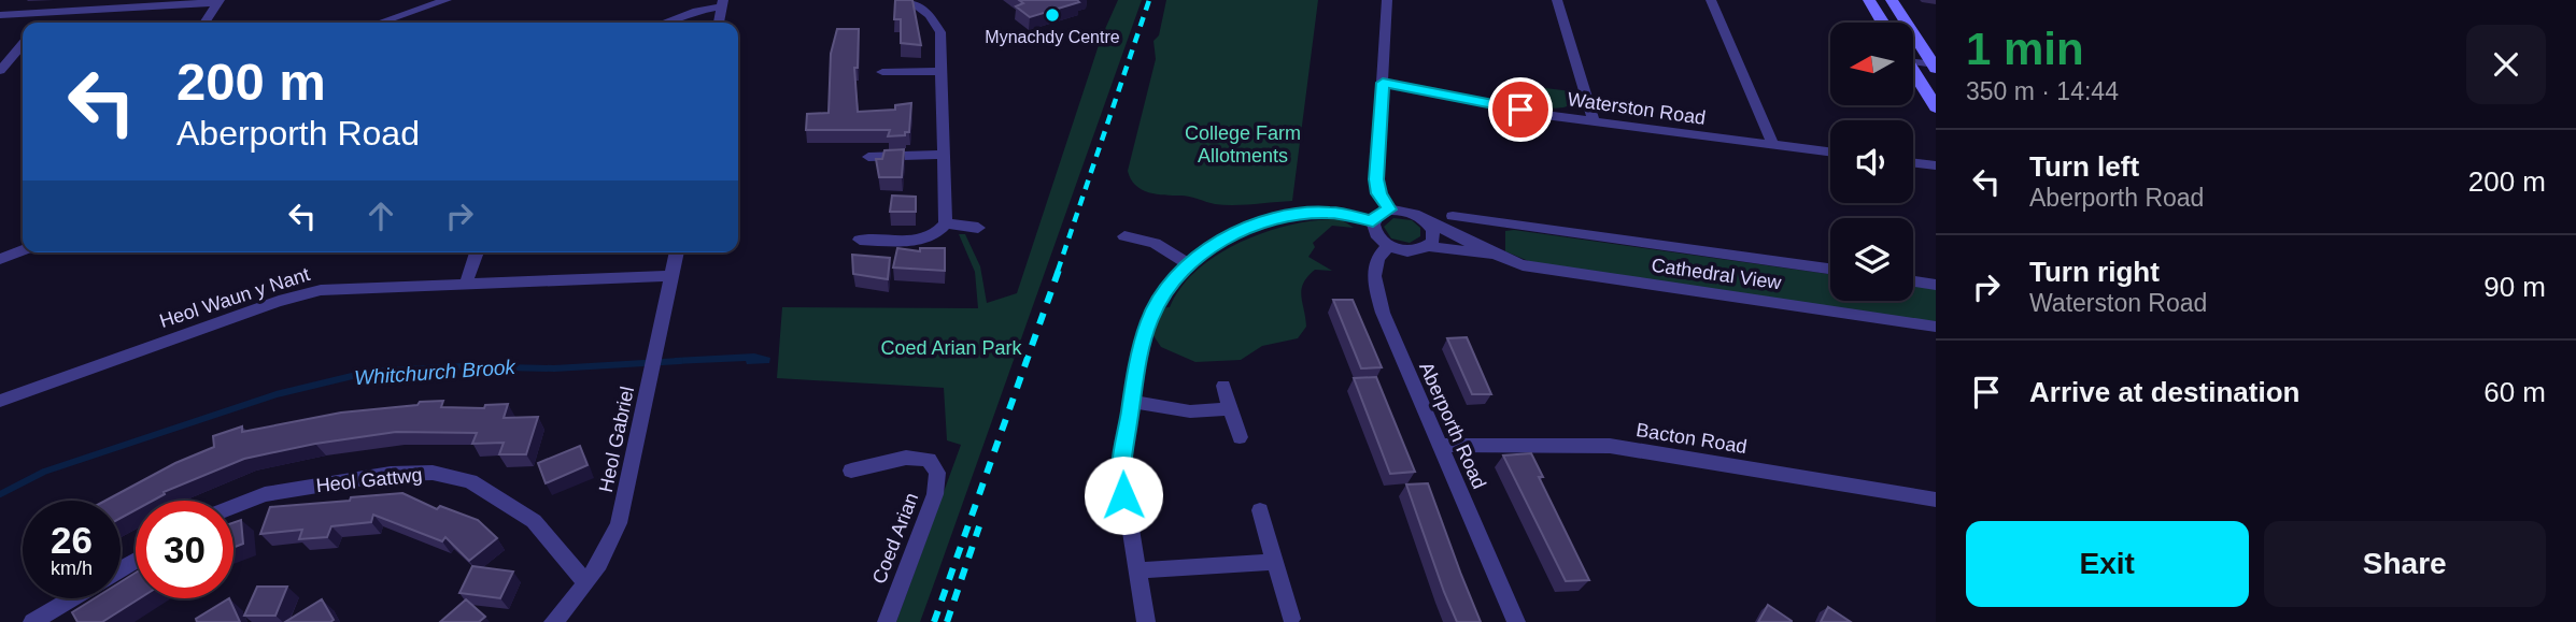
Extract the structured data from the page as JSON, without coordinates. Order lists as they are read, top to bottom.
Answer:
{
  "streets": {
    "street": [
      "Waterston Road",
      "Cathedral View",
      "Heol Waun y Nant",
      "Aberporth Road",
      "Bacton Road",
      "Heol Gabriel",
      "Heol Gattwg",
      "Coed Arian"
    ]
  },
  "crossings": [
    ["Cathedral View", "Aberporth Road"],
    ["Heol Waun y Nant", "Heol Gabriel"],
    ["Aberporth Road", "Bacton Road"],
    ["Heol Gabriel", "Heol Gattwg"]
  ],
  "water": ["Whitchurch Brook"],
  "parks": ["College Farm Allotments", "Coed Arian Park"],
  "places": ["Mynachdy Centre"],
  "north": "left",
  "page": {
    "heading": ["1 min", "350 m · 14:44"],
    "turn": ["200 m", "Aberporth Road"],
    "list": [
      {
        "name": "Turn left",
        "note": "Aberporth Road",
        "value": "200 m"
      },
      {
        "name": "Turn right",
        "note": "Waterston Road",
        "value": "90 m"
      },
      {
        "name": "Arrive at destination",
        "value": "60 m"
      }
    ],
    "speed": "26 km/h",
    "limit": "30",
    "buttons": ["Exit", "Share"]
  }
}
